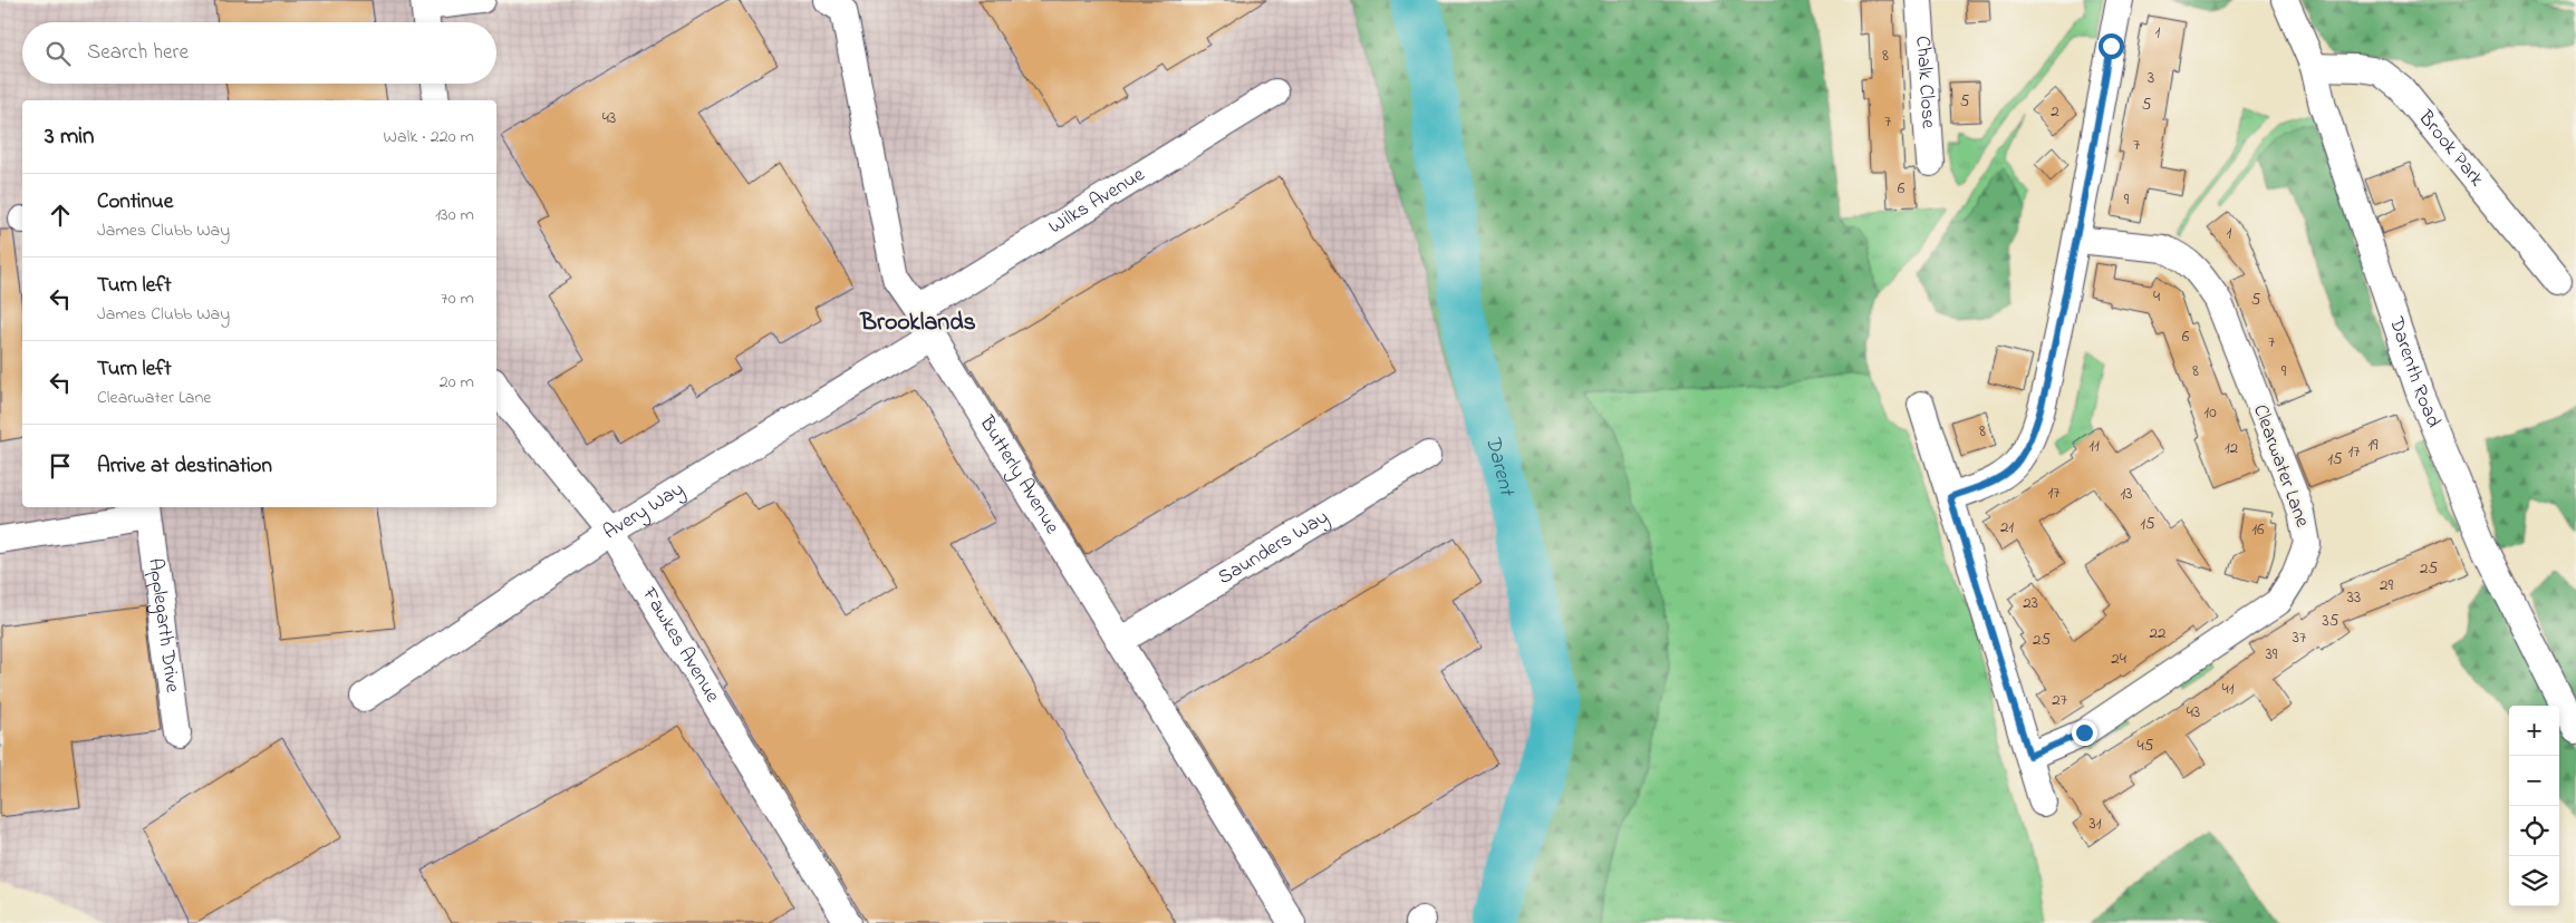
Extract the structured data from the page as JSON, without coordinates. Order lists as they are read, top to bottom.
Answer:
{
  "streets": {
    "street": [
      "Chalk Close",
      "Brook Park",
      "Wilks Avenue",
      "Darenth Road",
      "Clearwater Lane",
      "Butterly Avenue",
      "Avery Way",
      "Saunders Way",
      "Applegarth Drive",
      "Fawkes Avenue"
    ]
  },
  "crossings": [
    ["Brook Park", "Darenth Road"],
    ["Wilks Avenue", "Butterly Avenue"],
    ["Butterly Avenue", "Avery Way"],
    ["Butterly Avenue", "Saunders Way"],
    ["Avery Way", "Fawkes Avenue"]
  ],
  "districts": ["Brooklands"],
  "water": ["Darent"],
  "house_numbers": [
    "1",
    "8",
    "3",
    "5",
    "5",
    "2",
    "43",
    "7",
    "7",
    "6",
    "9",
    "1",
    "4",
    "5",
    "6",
    "7",
    "8",
    "9",
    "10",
    "8",
    "19",
    "11",
    "12",
    "17",
    "15",
    "17",
    "13",
    "15",
    "21",
    "16",
    "25",
    "29",
    "33",
    "23",
    "35",
    "22",
    "37",
    "25",
    "39",
    "24",
    "41",
    "27",
    "43",
    "45",
    "31"
  ],
  "page": {
    "search": "Search here",
    "heading": ["3 min", "Walk · 220 m"],
    "list": [
      ["Continue", "James Clubb Way", "130 m"],
      ["Turn left", "James Clubb Way", "70 m"],
      ["Turn left", "Clearwater Lane", "20 m"],
      "Arrive at destination"
    ],
    "map_buttons": ["+", "−"]
  }
}
